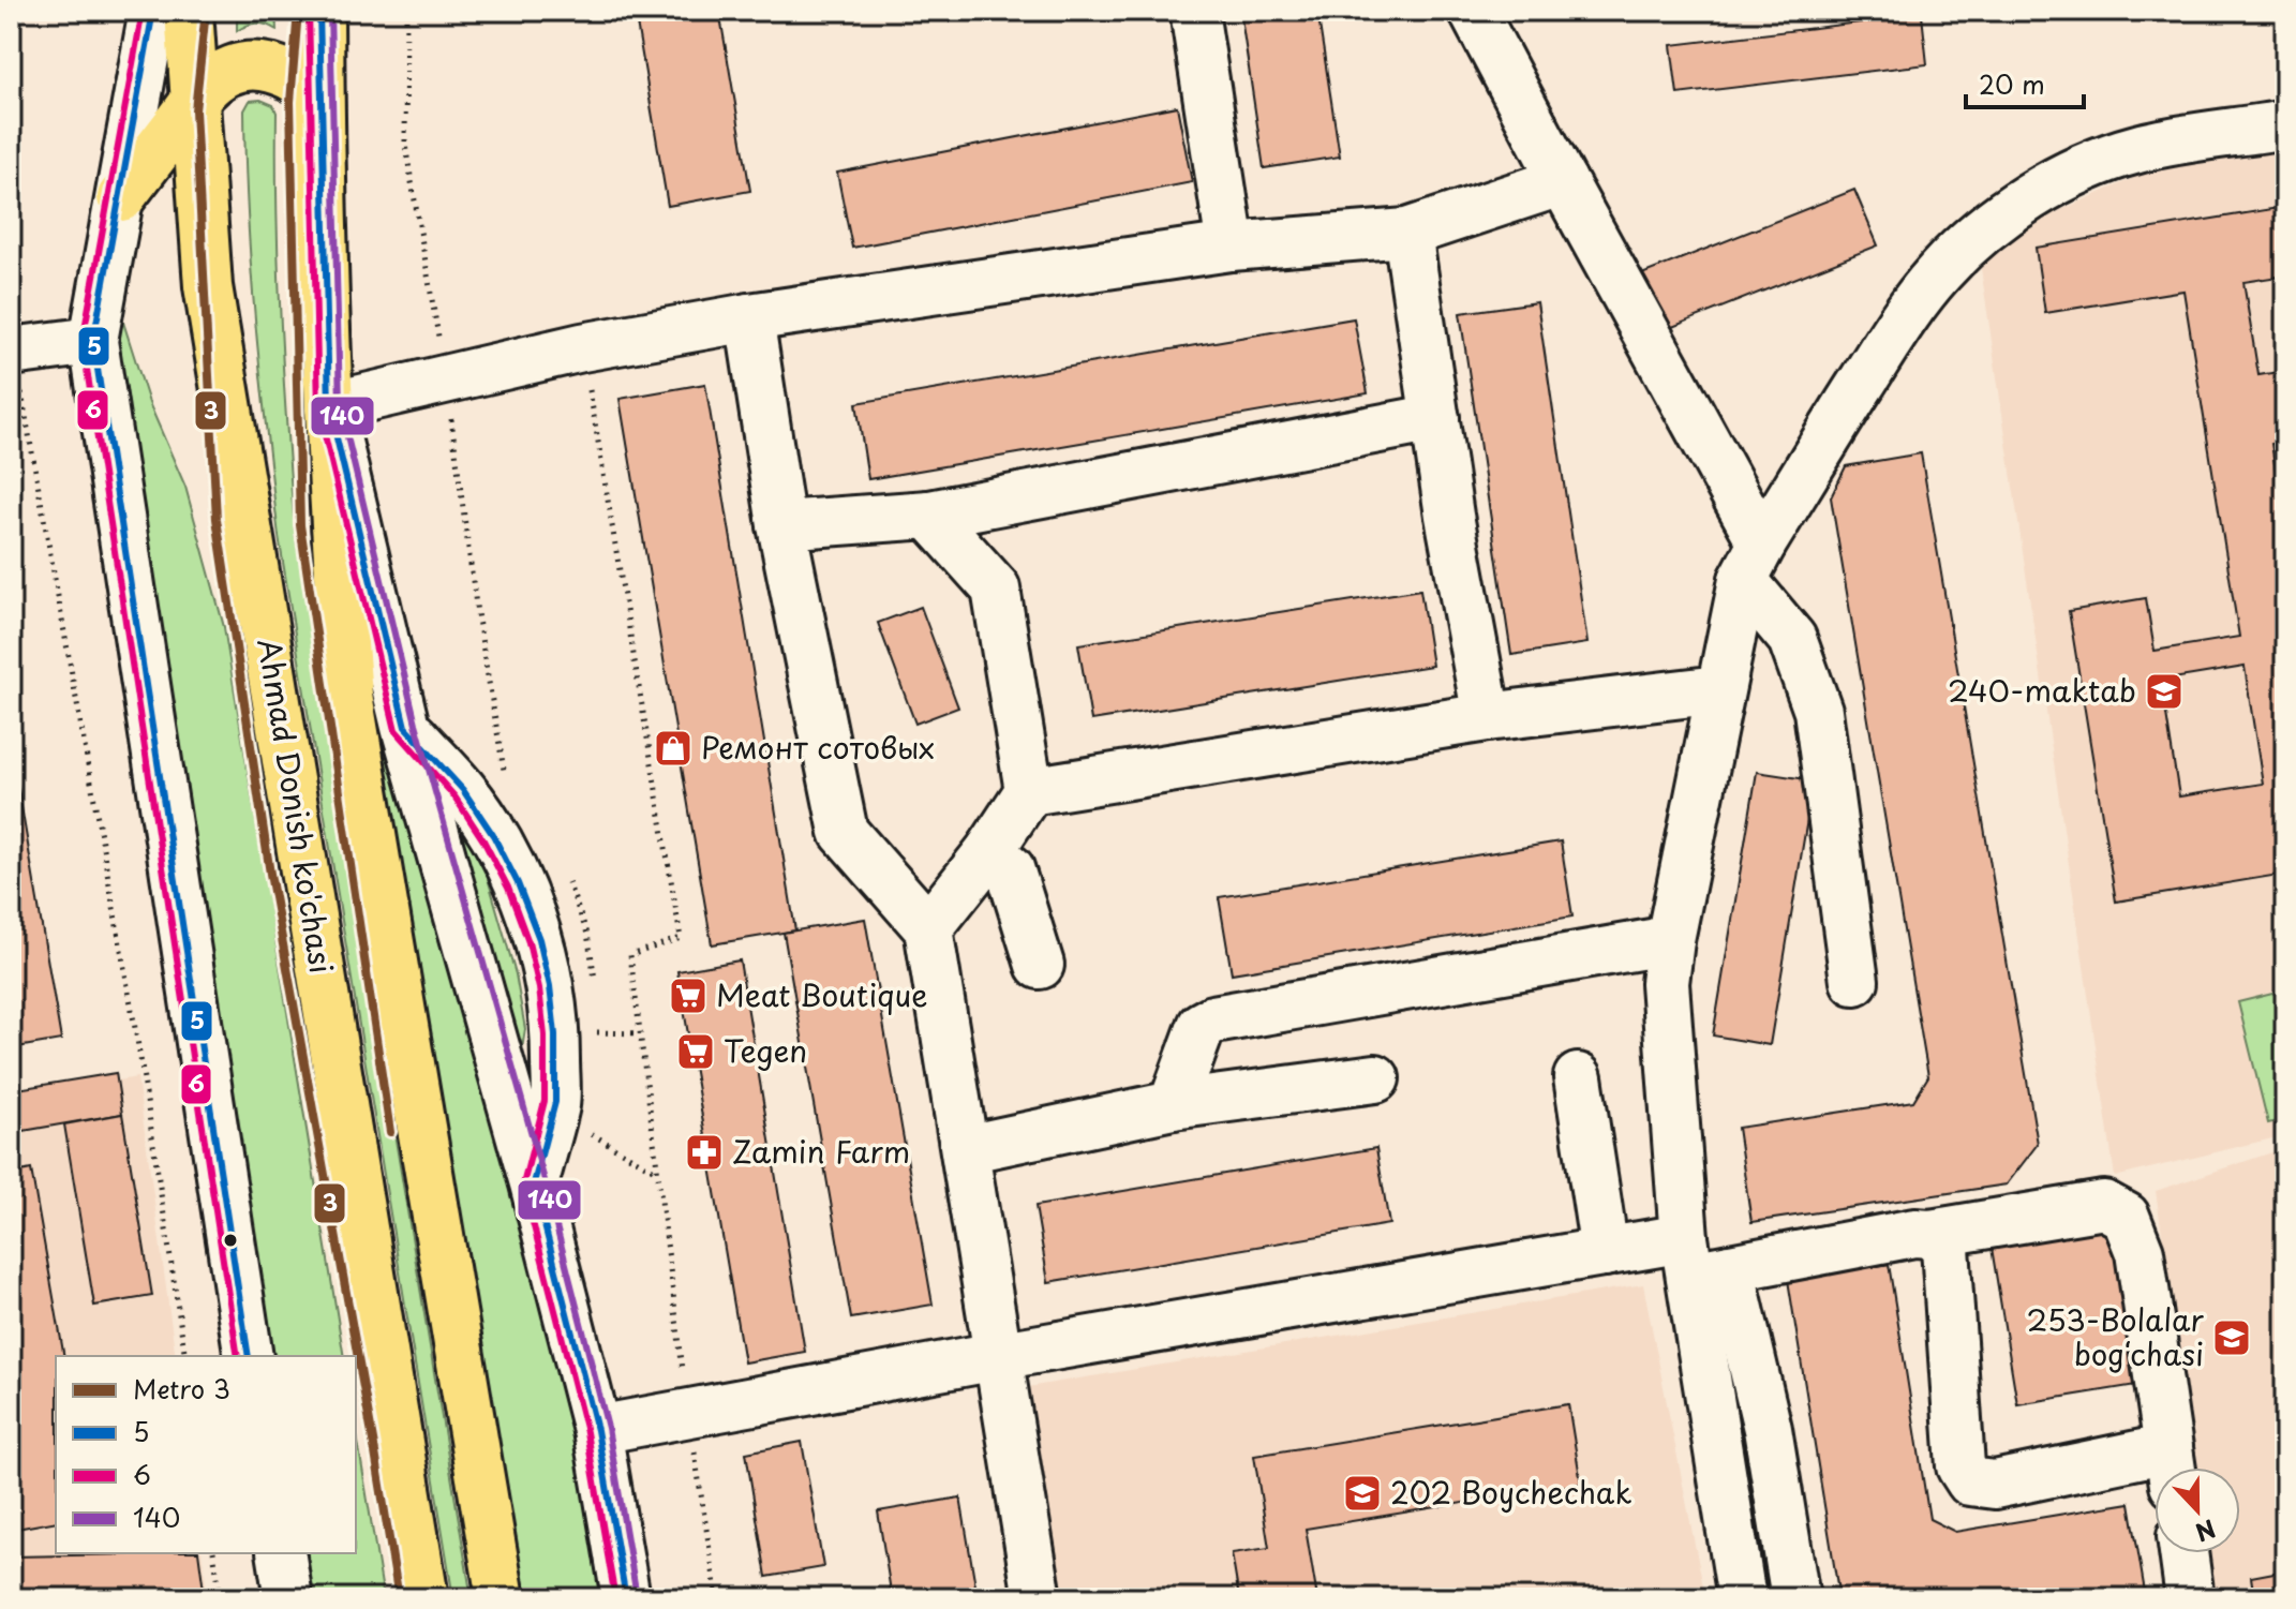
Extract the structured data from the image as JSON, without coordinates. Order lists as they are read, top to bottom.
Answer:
{
  "streets": {
    "main road": ["Ahmad Donish ko'chasi"]
  },
  "places": {
    "school or university": ["240-maktab", "253-Bolalar bogʻchasi", "202 Boychechak"],
    "shop": ["Ремонт сотовых"],
    "supermarket": ["Meat Boutique", "Tegen"],
    "pharmacy": ["Zamin Farm"]
  },
  "lines": [
    "metro line 3",
    "transit line 5",
    "transit line 6",
    "transit line 140"
  ],
  "legend": [
    "Metro 3",
    "5",
    "6",
    "140"
  ],
  "scale_bar": "20 m",
  "north": "bottom"
}
